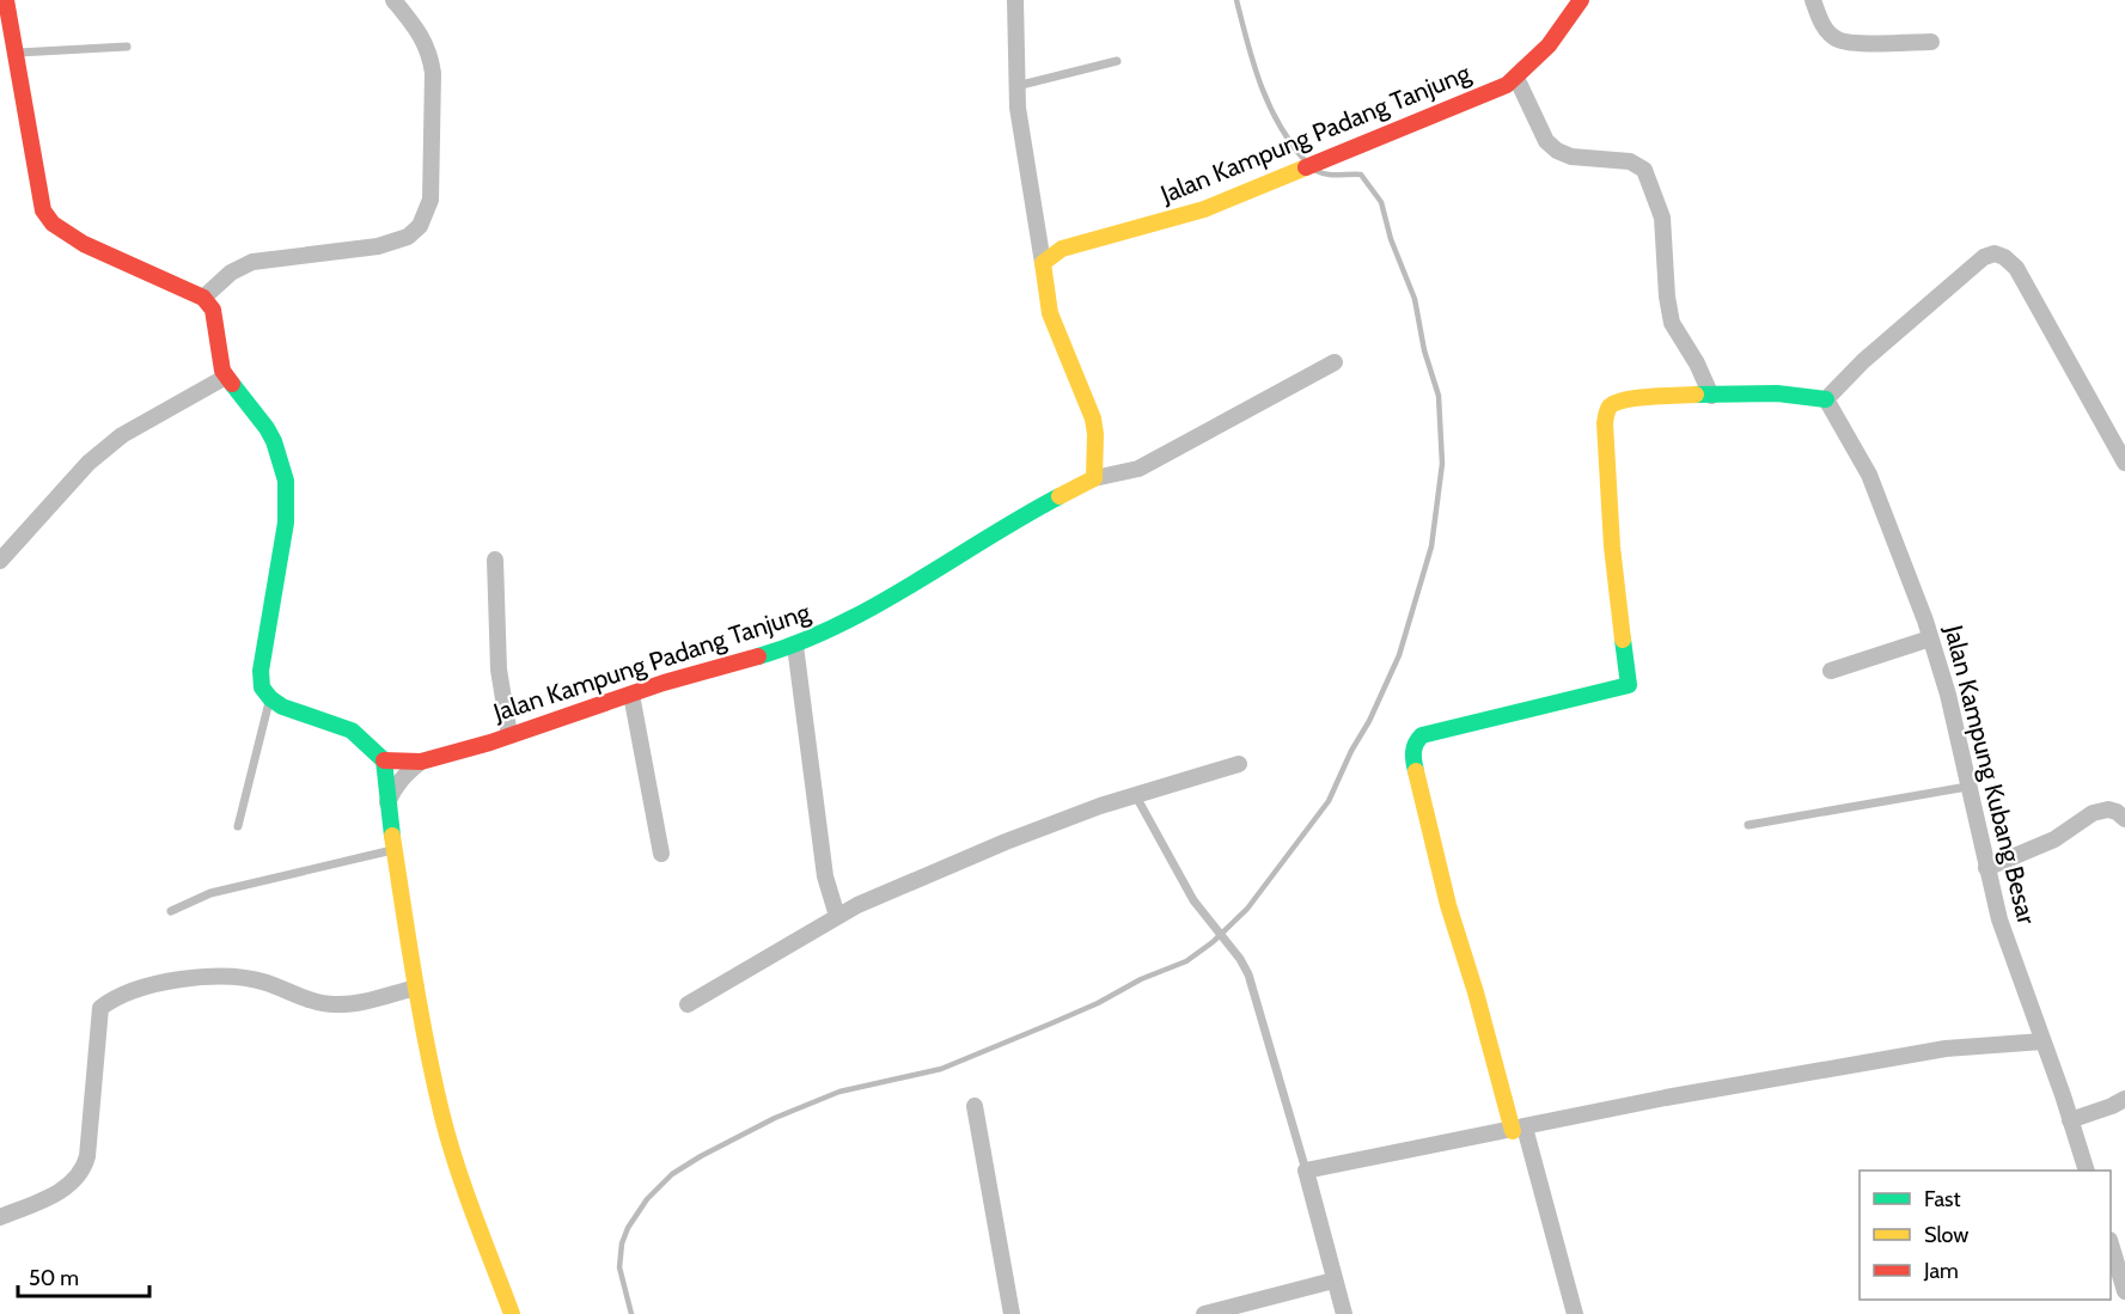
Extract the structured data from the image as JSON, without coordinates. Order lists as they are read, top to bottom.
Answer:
{
  "streets": {
    "street": ["Jalan Kampung Padang Tanjung", "Jalan Kampung Kubang Besar"]
  },
  "legend": ["Fast", "Slow", "Jam"],
  "scale_bar": "50 m"
}
